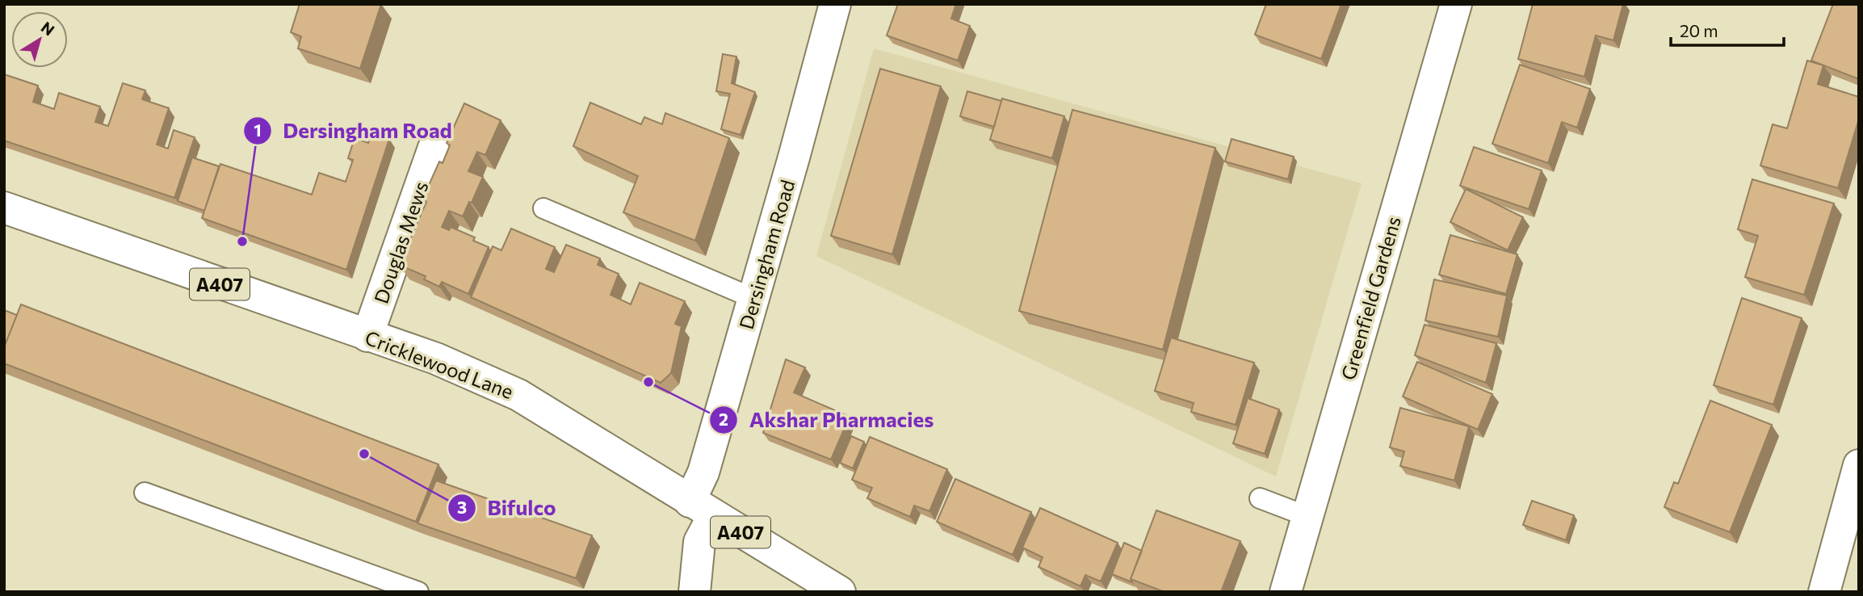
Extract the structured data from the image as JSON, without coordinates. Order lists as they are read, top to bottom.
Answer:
{
  "streets": {
    "main road": [
      "Douglas Mews",
      "Dersingham Road",
      "A407",
      "Greenfield Gardens",
      "Cricklewood Lane"
    ]
  },
  "crossings": [
    ["Douglas Mews", "Cricklewood Lane"],
    ["Dersingham Road", "Cricklewood Lane"]
  ],
  "places": ["Dersingham Road", "Akshar Pharmacies", "Bifulco"],
  "scale_bar": "20 m",
  "north": "top right"
}
